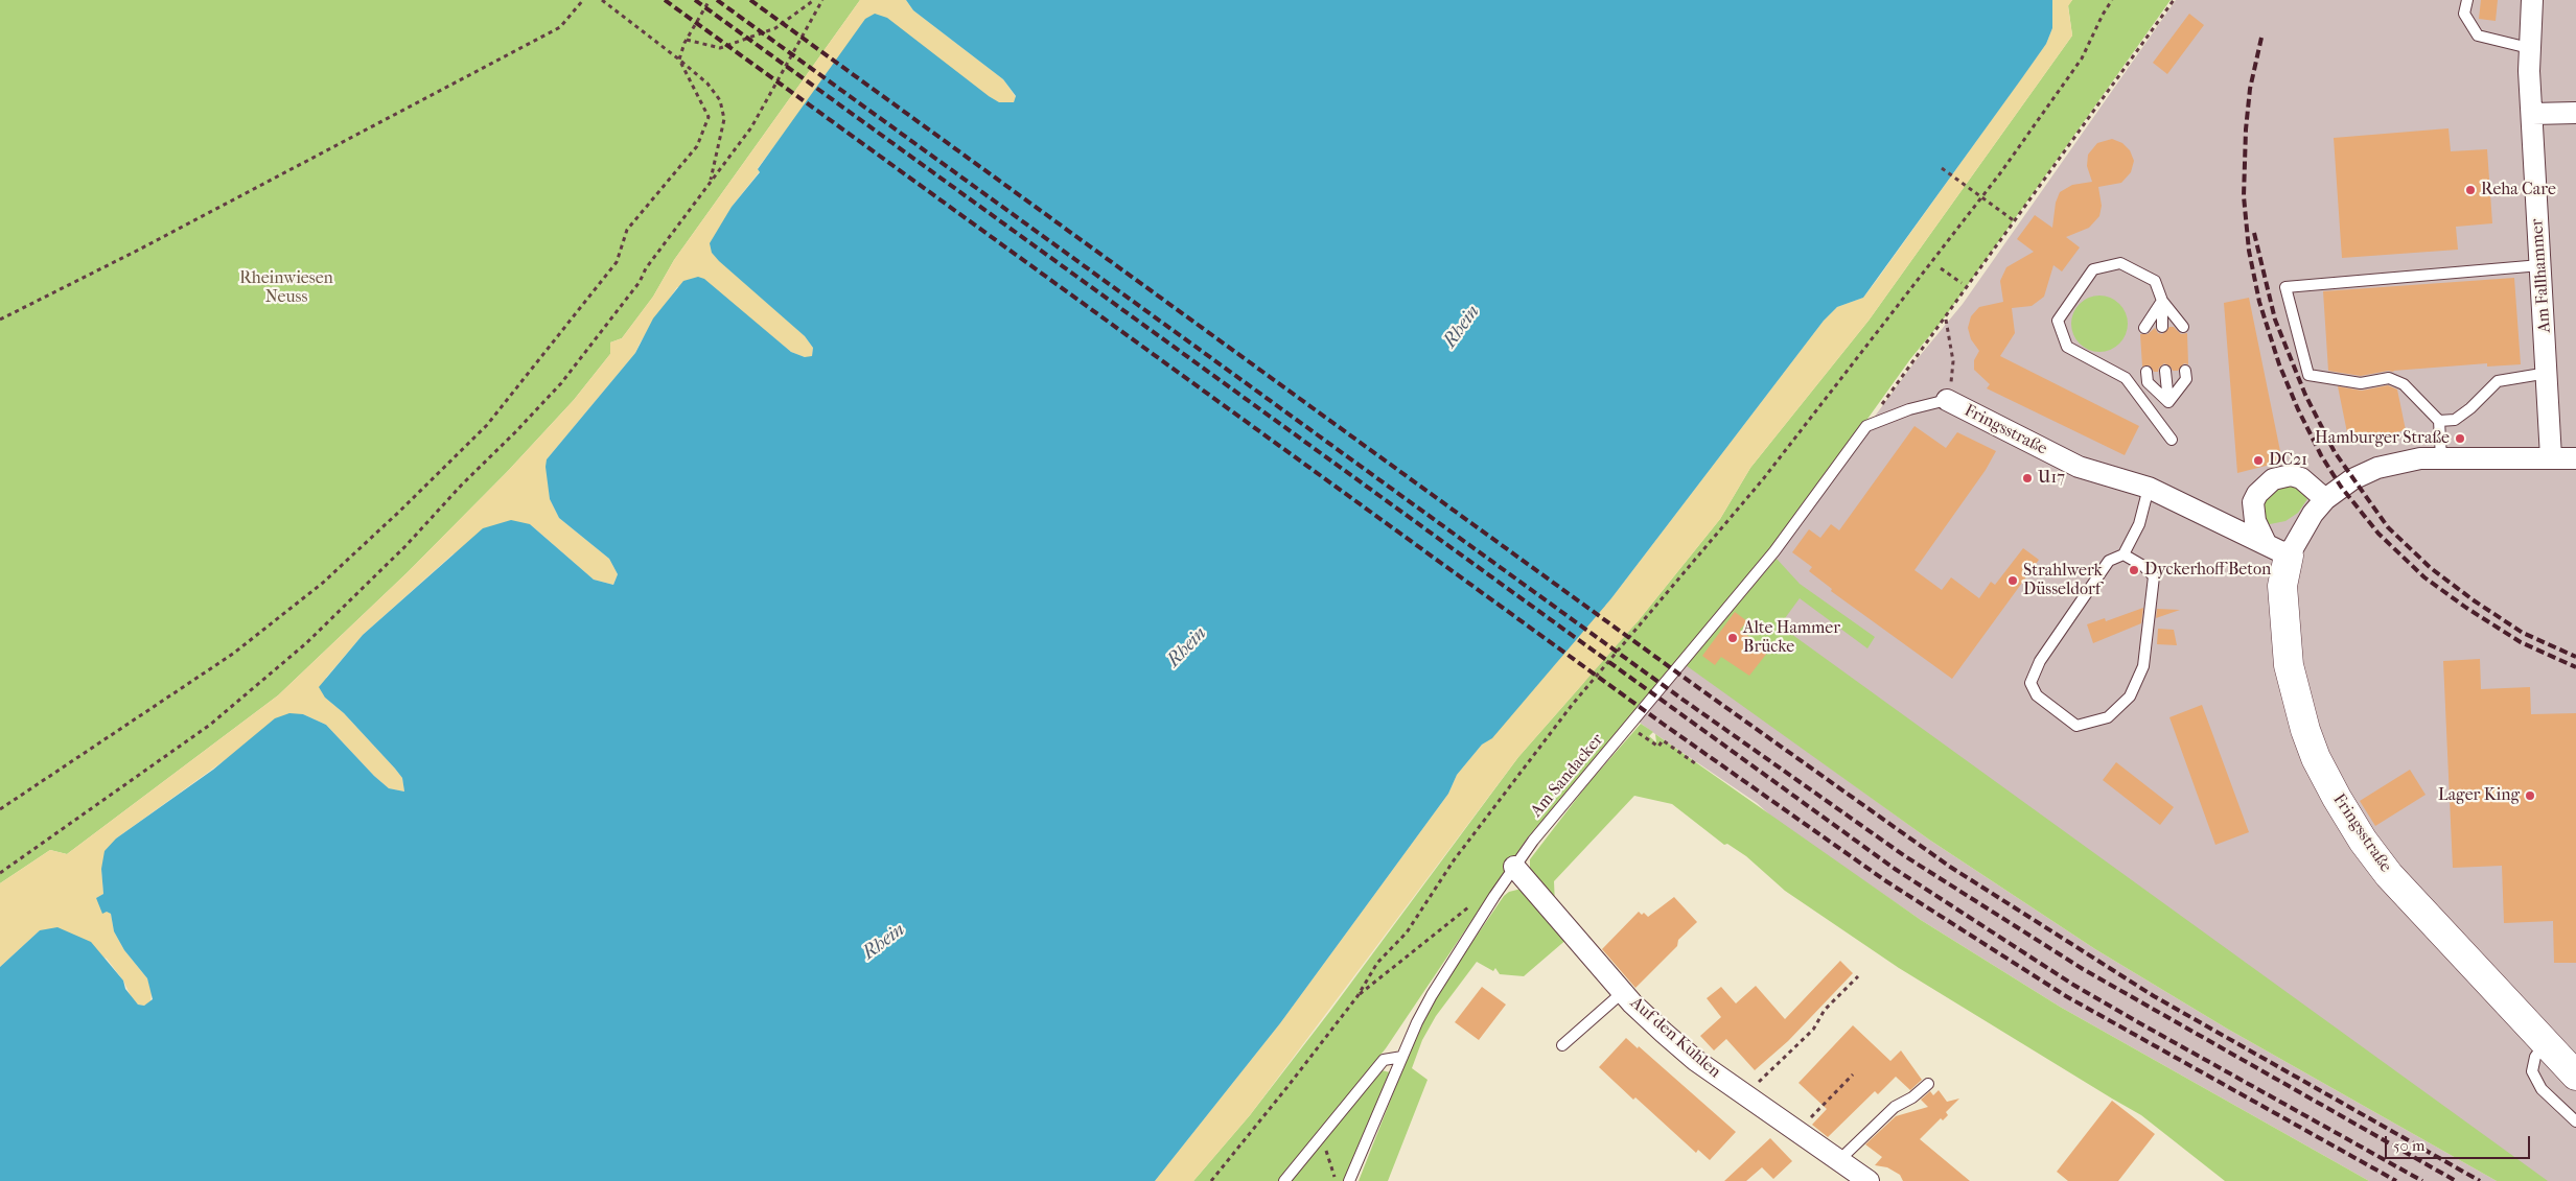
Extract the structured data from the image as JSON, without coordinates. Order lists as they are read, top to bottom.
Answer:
{
  "streets": {
    "street": ["Am Fallhammer", "Fringsstraße", "Auf den Kuhlen"],
    "lane": ["Am Sandacker"]
  },
  "crossings": [
    ["Am Sandacker", "Auf den Kuhlen"]
  ],
  "water": ["Rhein"],
  "parks": ["Rheinwiesen Neuss"],
  "places": [
    "Reha Care",
    "Hamburger Straße",
    "DC21",
    "U17",
    "Dyckerhoff Beton",
    "Strahlwerk Düsseldorf",
    "Alte Hammer Brücke",
    "Lager King"
  ],
  "scale_bar": "50 m"
}
